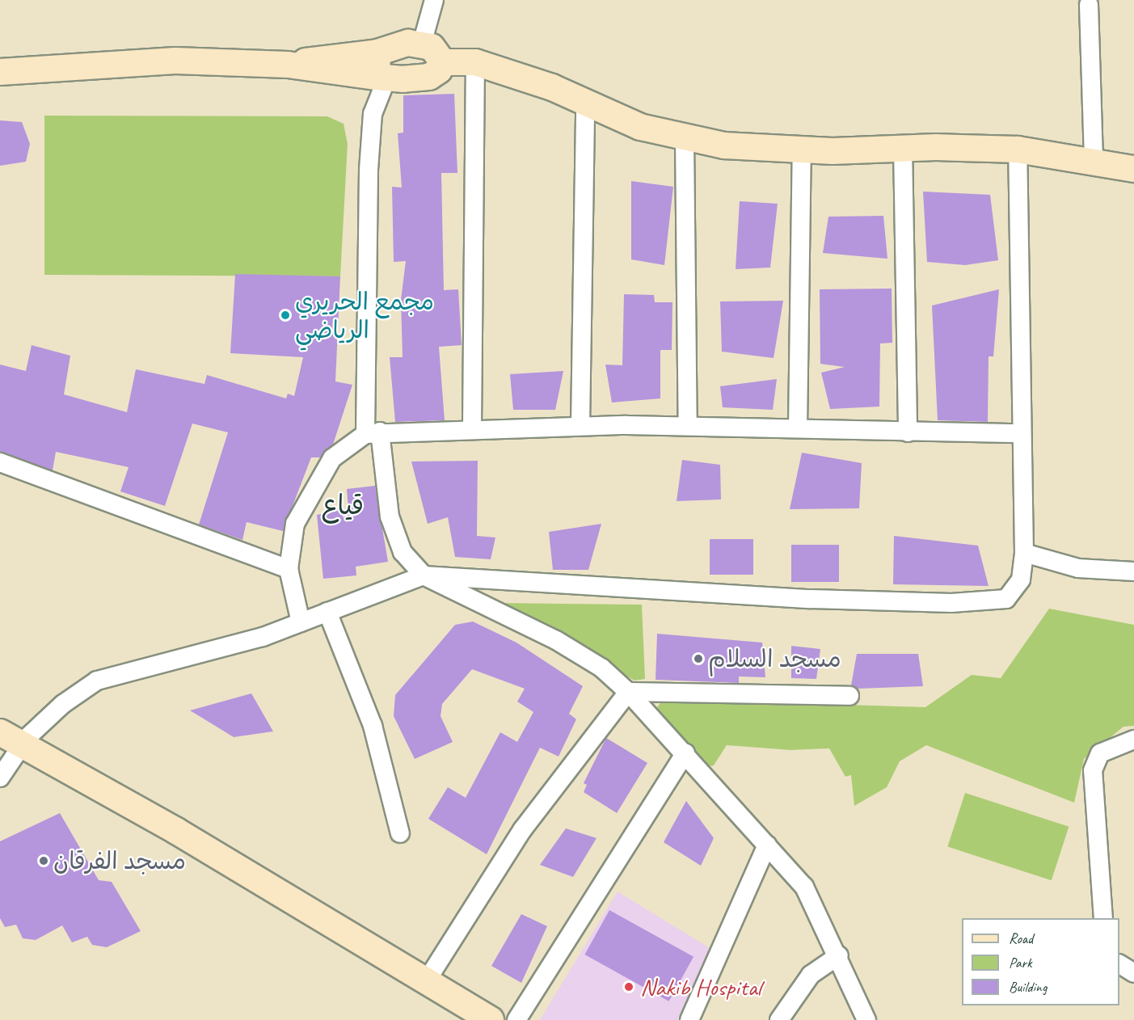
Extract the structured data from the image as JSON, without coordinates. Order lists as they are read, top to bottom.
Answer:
{
  "districts": ["قياع"],
  "places": [
    "مجمع الحريري الرياضي",
    "مسجد السلام",
    "مسجد الفرقان",
    "Nakib Hospital"
  ],
  "legend": ["Road", "Park", "Building"]
}
